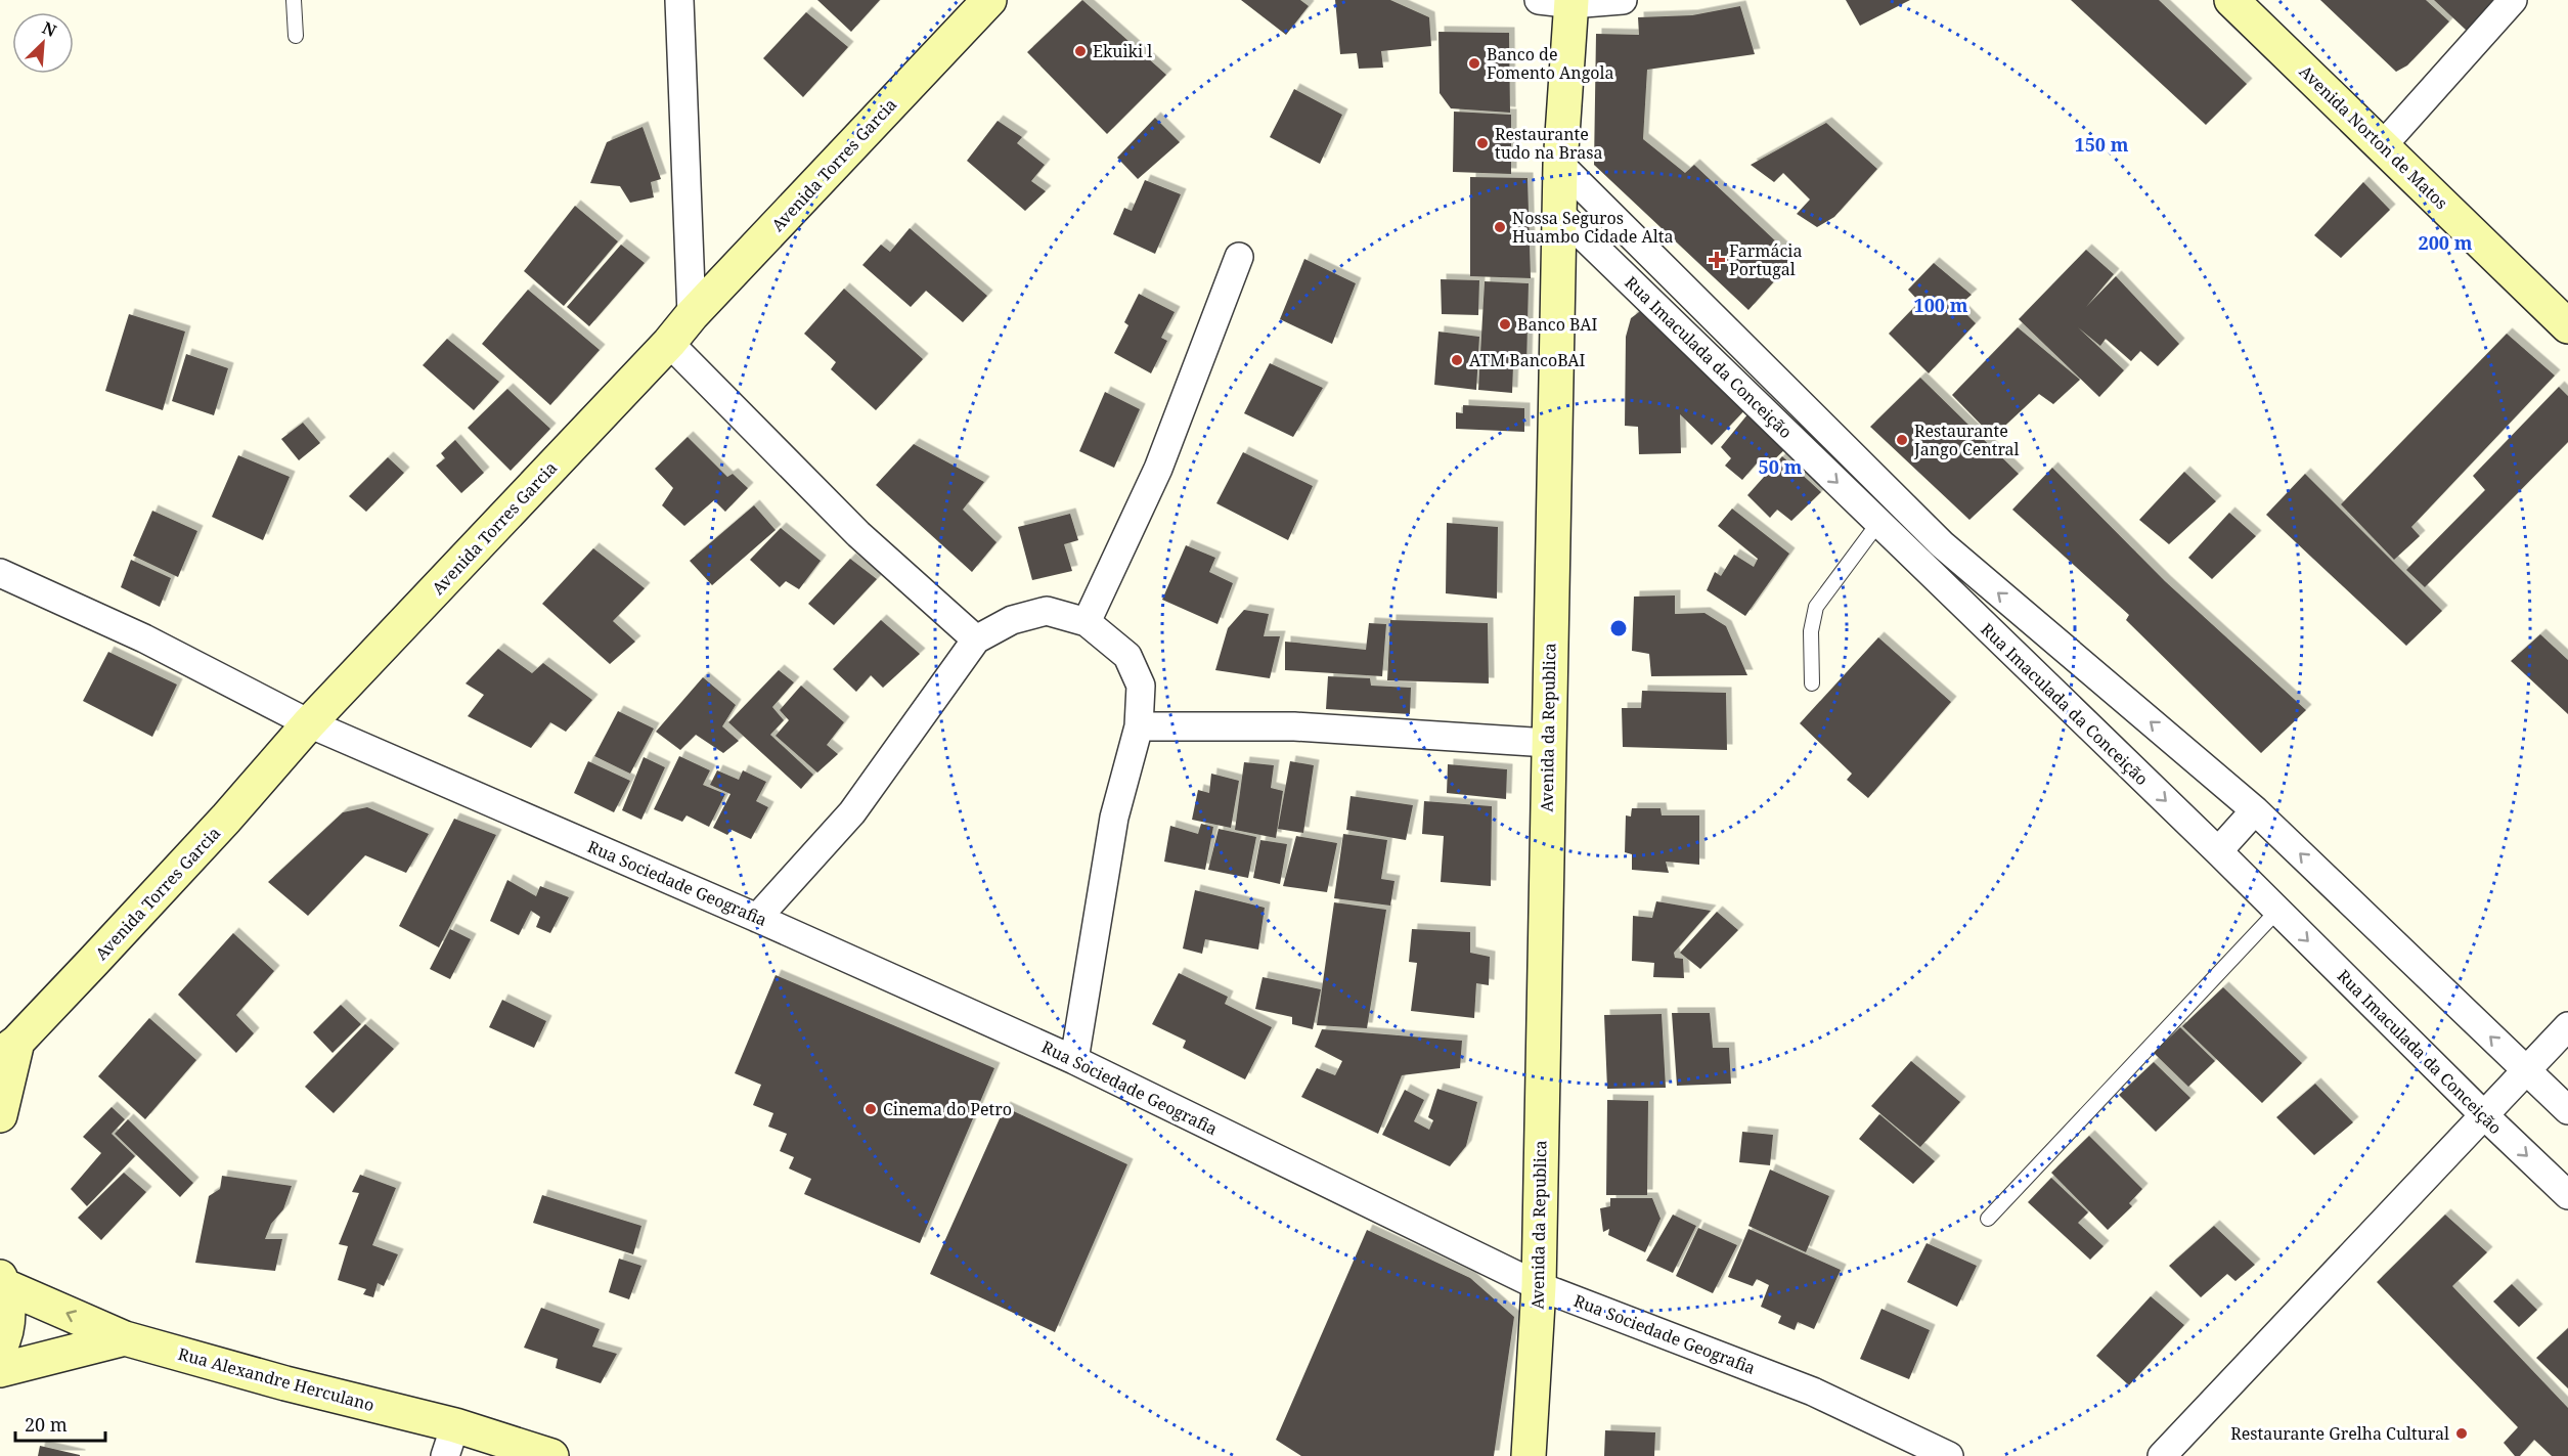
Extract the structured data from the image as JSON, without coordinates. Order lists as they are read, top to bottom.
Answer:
{
  "streets": {
    "main road": [
      "Avenida Norton de Matos",
      "Avenida Torres Garcia",
      "Avenida da Republica",
      "Rua Alexandre Herculano"
    ],
    "street": ["Rua Imaculada da Conceição", "Rua Sociedade Geografia"]
  },
  "crossings": [
    ["Avenida Torres Garcia", "Rua Sociedade Geografia"],
    ["Rua Imaculada da Conceição", "Avenida da Republica"],
    ["Avenida da Republica", "Rua Sociedade Geografia"]
  ],
  "places": {
    "other": [
      "Ekuiki l",
      "Banco de Fomento Angola",
      "Restaurante tudo na Brasa",
      "Nossa Seguros Huambo Cidade Alta",
      "Banco BAI",
      "ATM BancoBAI",
      "Restaurante Jango Central",
      "Cinema do Petro",
      "Restaurante Grelha Cultural"
    ],
    "health": ["Farmácia Portugal"]
  },
  "scale_bar": "20 m",
  "north": "top right",
  "rings": [
    "150 m",
    "200 m",
    "100 m",
    "50 m"
  ]
}
